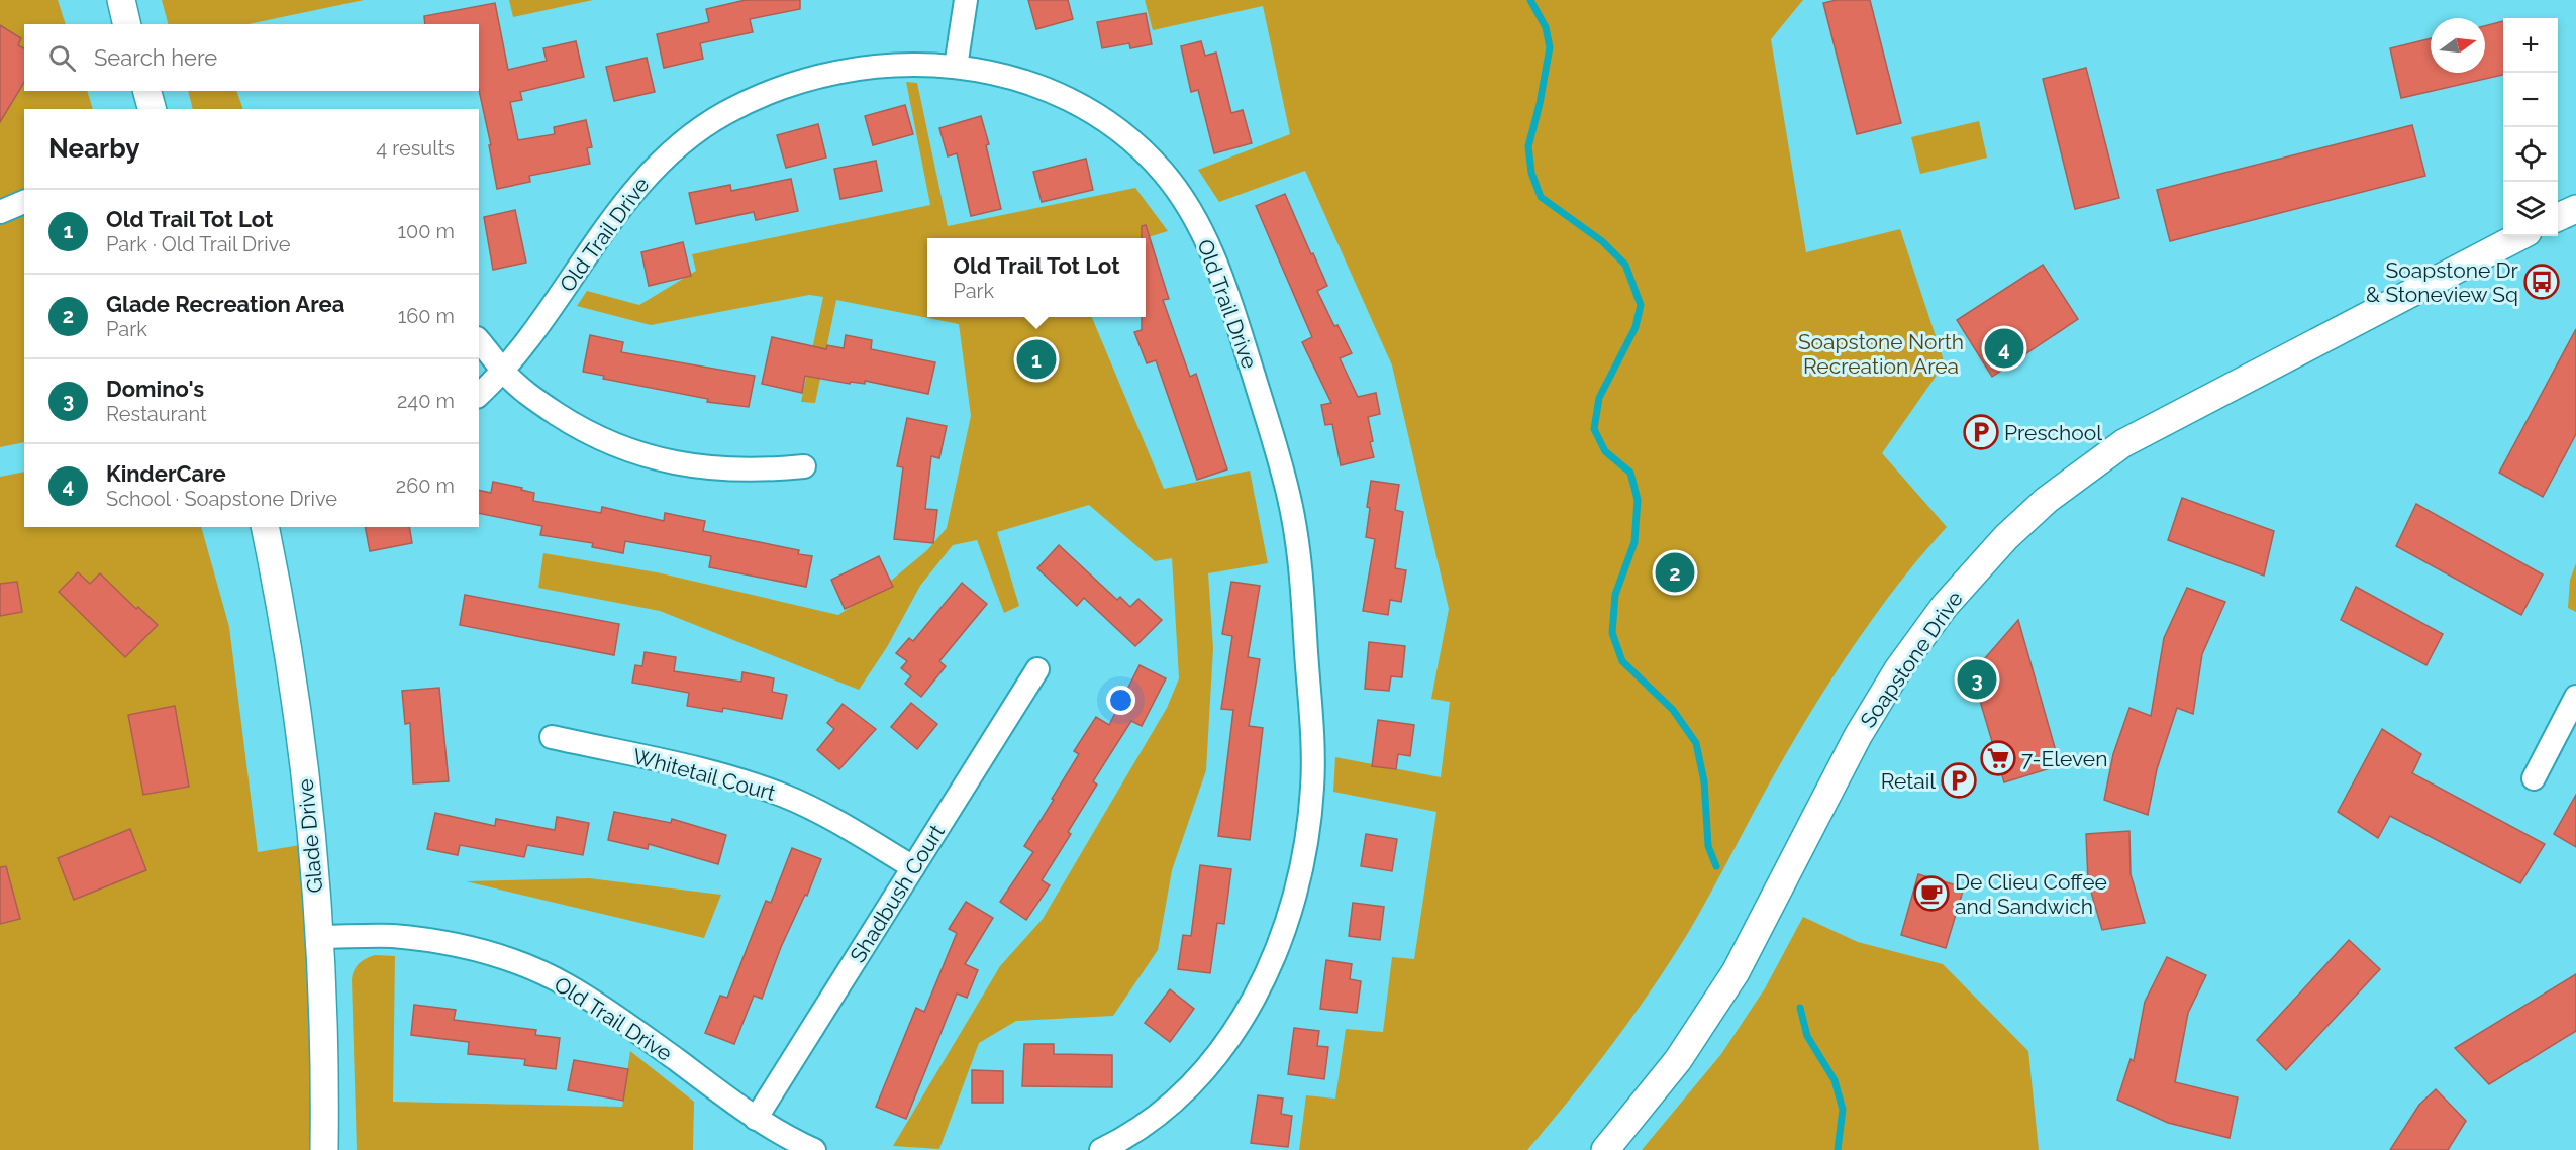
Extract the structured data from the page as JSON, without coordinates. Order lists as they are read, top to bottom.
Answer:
{
  "streets": {
    "street": [
      "Old Trail Drive",
      "Soapstone Drive",
      "Whitetail Court",
      "Glade Drive",
      "Shadbush Court"
    ]
  },
  "crossings": [
    ["Old Trail Drive", "Glade Drive"],
    ["Old Trail Drive", "Shadbush Court"],
    ["Whitetail Court", "Shadbush Court"]
  ],
  "parks": ["Soapstone North Recreation Area"],
  "places": {
    "bus stop": ["Soapstone Dr & Stoneview Sq"],
    "parking": ["Preschool", "Retail"],
    "supermarket": ["7-Eleven"],
    "cafe": ["De Clieu Coffee and Sandwich"]
  },
  "north": "right",
  "page": {
    "map_buttons": ["+", "−"],
    "search": "Search here",
    "heading": ["Nearby", "4 results"],
    "list": [
      {
        "mark": "1",
        "name": "Old Trail Tot Lot",
        "note": "Park · Old Trail Drive",
        "value": "100 m"
      },
      {
        "mark": "2",
        "name": "Glade Recreation Area",
        "note": "Park",
        "value": "160 m"
      },
      {
        "mark": "3",
        "name": "Domino's",
        "note": "Restaurant",
        "value": "240 m"
      },
      {
        "mark": "4",
        "name": "KinderCare",
        "note": "School · Soapstone Drive",
        "value": "260 m"
      }
    ],
    "popup": ["Old Trail Tot Lot", "Park"],
    "pins": [
      "4",
      "1",
      "2",
      "3"
    ]
  }
}
